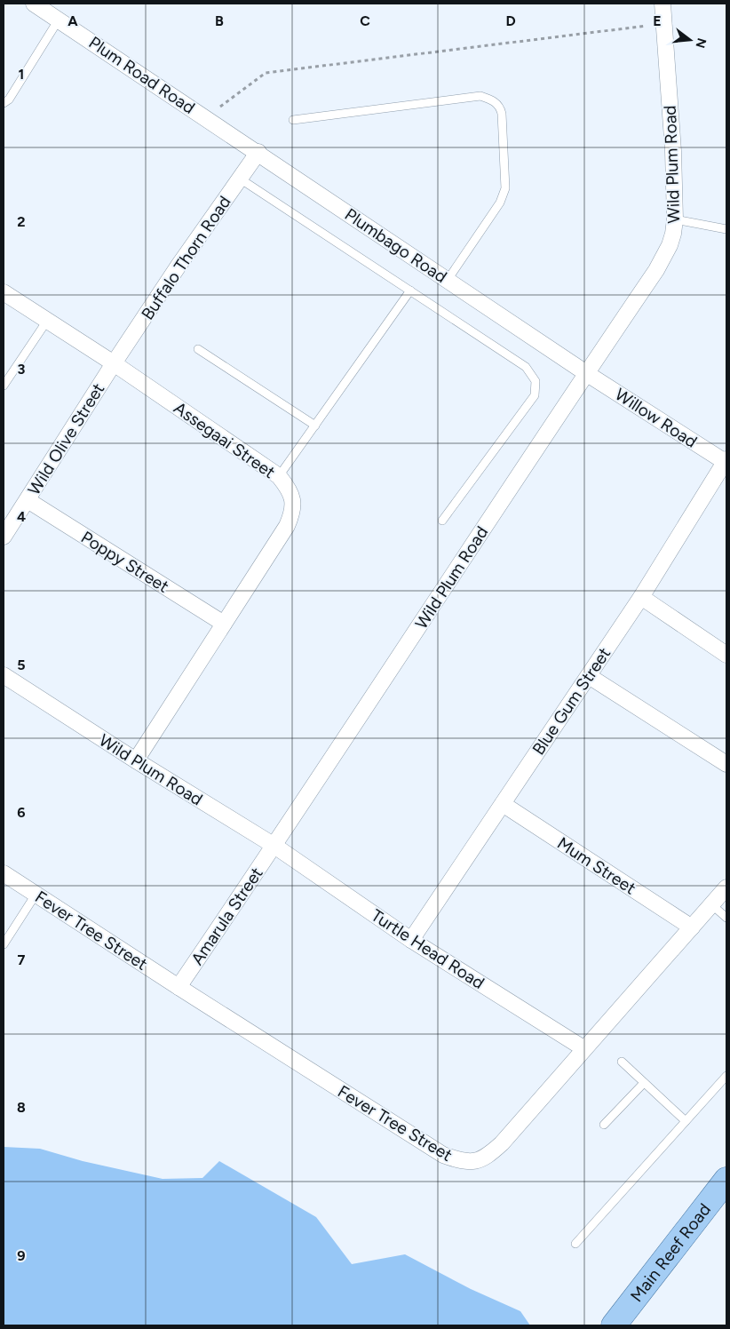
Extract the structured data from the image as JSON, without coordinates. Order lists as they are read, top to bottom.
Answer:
{
  "streets": {
    "main road": ["Main Reef Road"],
    "street": [
      "Plum Road Road",
      "Wild Plum Road",
      "Plumbago Road",
      "Buffalo Thorn Road",
      "Willow Road",
      "Wild Olive Street",
      "Assegaai Street",
      "Poppy Street",
      "Blue Gum Street",
      "Mum Street",
      "Amarula Street",
      "Fever Tree Street",
      "Turtle Head Road"
    ]
  },
  "crossings": [
    ["Plum Road Road", "Plumbago Road"],
    ["Wild Plum Road", "Plumbago Road"],
    ["Wild Plum Road", "Willow Road"],
    ["Wild Plum Road", "Assegaai Street"],
    ["Wild Plum Road", "Amarula Street"],
    ["Wild Plum Road", "Turtle Head Road"],
    ["Plumbago Road", "Buffalo Thorn Road"],
    ["Plumbago Road", "Willow Road"],
    ["Buffalo Thorn Road", "Wild Olive Street"],
    ["Buffalo Thorn Road", "Assegaai Street"],
    ["Willow Road", "Blue Gum Street"],
    ["Wild Olive Street", "Assegaai Street"],
    ["Wild Olive Street", "Poppy Street"],
    ["Assegaai Street", "Poppy Street"],
    ["Blue Gum Street", "Mum Street"],
    ["Blue Gum Street", "Turtle Head Road"],
    ["Mum Street", "Fever Tree Street"],
    ["Amarula Street", "Fever Tree Street"],
    ["Amarula Street", "Turtle Head Road"],
    ["Fever Tree Street", "Turtle Head Road"]
  ],
  "north": "right",
  "grid": {
    "columns": [
      "A",
      "B",
      "C",
      "D",
      "E"
    ],
    "rows": [
      "1",
      "2",
      "3",
      "4",
      "5",
      "6",
      "7",
      "8",
      "9"
    ]
  }
}
